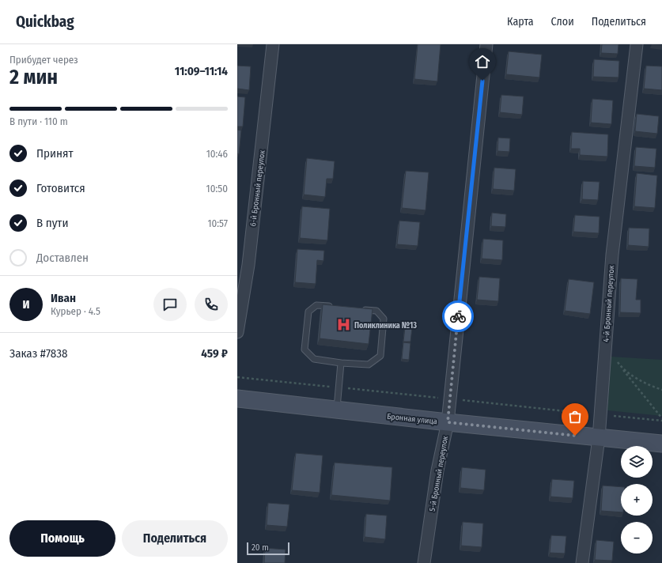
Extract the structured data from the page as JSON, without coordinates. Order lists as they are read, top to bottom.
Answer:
{
  "streets": {
    "street": [
      "6-й Бронный переулок",
      "4-й Бронный переулок",
      "Бронная улица",
      "5-й Бронный переулок"
    ]
  },
  "crossings": [
    ["4-й Бронный переулок", "Бронная улица"],
    ["Бронная улица", "5-й Бронный переулок"]
  ],
  "places": {
    "hospital": ["Поликлиника №13"]
  },
  "scale_bar": "20 m",
  "page": {
    "header": "Quickbag",
    "nav": ["Карта", "Слои", "Поделиться"],
    "heading": ["2 мин", "Прибудет через", "11:09–11:14"],
    "panel": [
      "Иван",
      "Курьер · 4.5",
      "Заказ #7838",
      "459 ₽"
    ],
    "bar": "В пути · 110 m",
    "list": [
      ["Принят", "10:46"],
      ["Готовится", "10:50"],
      ["В пути", "10:57"],
      "Доставлен"
    ],
    "round": "И",
    "map_buttons": ["+", "−"],
    "buttons": ["Помощь", "Поделиться"],
    "scale": "20 m"
  }
}
